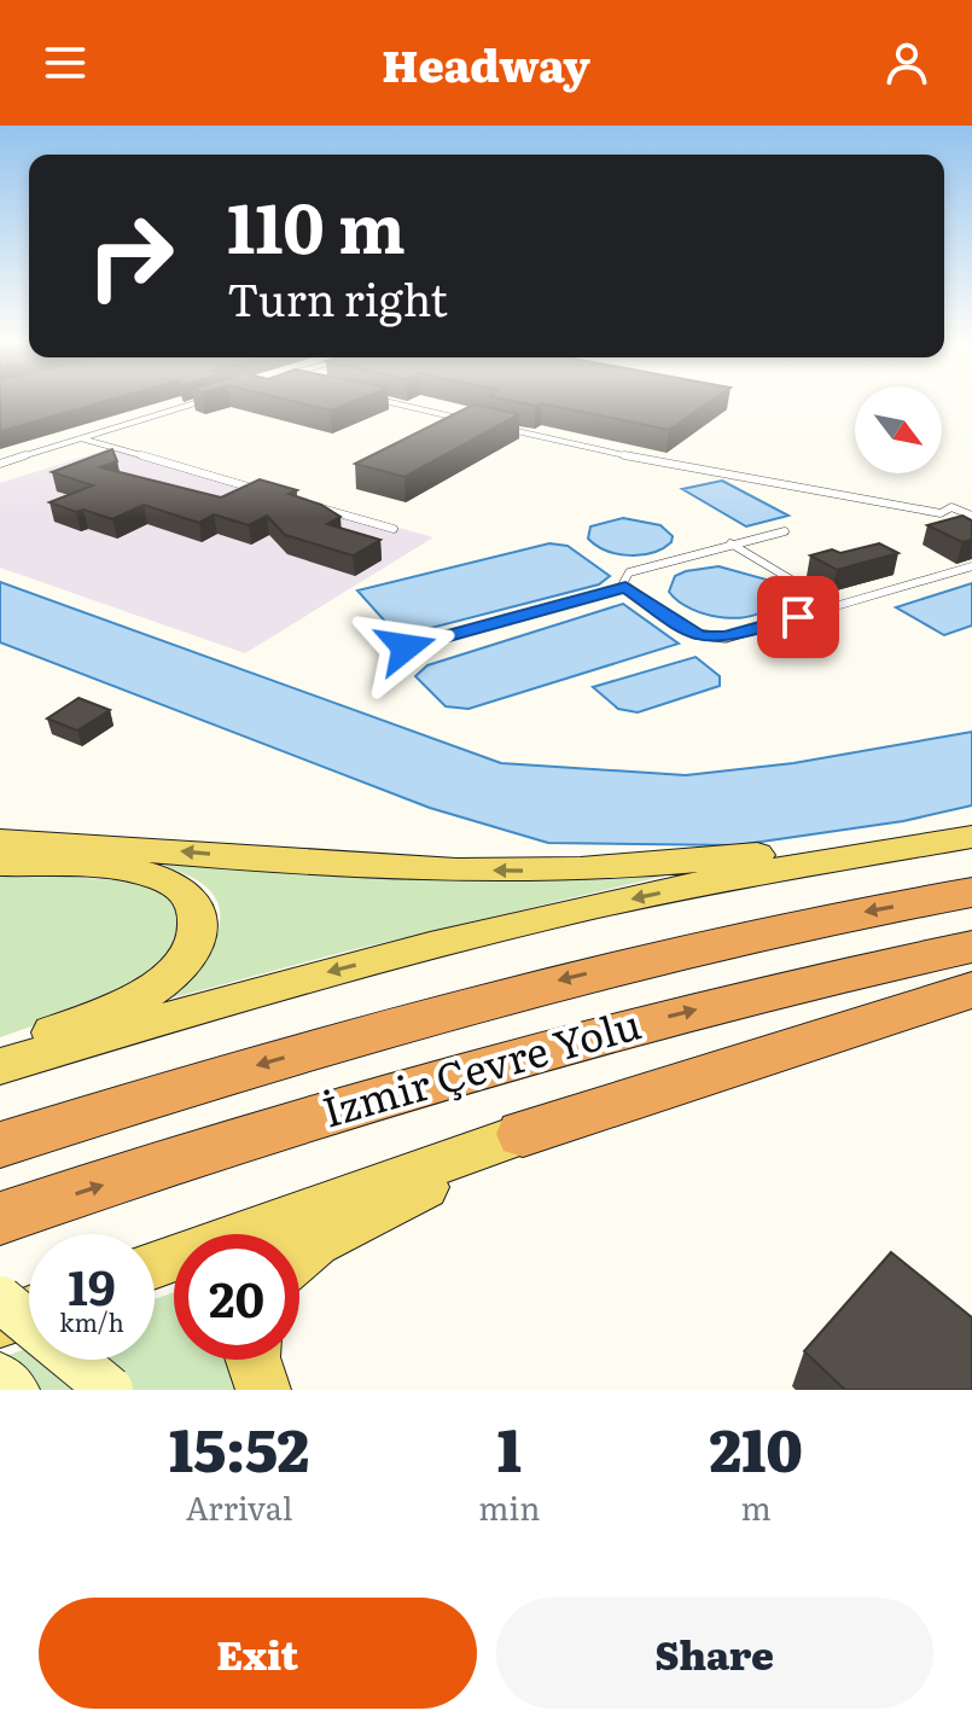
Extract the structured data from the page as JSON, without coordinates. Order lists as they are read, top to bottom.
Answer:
{
  "streets": {
    "highway": ["İzmir Çevre Yolu"]
  },
  "north": "bottom right",
  "page": {
    "header": "Headway",
    "turn": ["110 m", "Turn right"],
    "speed": "19 km/h",
    "limit": "20",
    "eta": [
      "15:52",
      "Arrival",
      "1",
      "min",
      "210",
      "m"
    ],
    "buttons": ["Exit", "Share"]
  }
}
